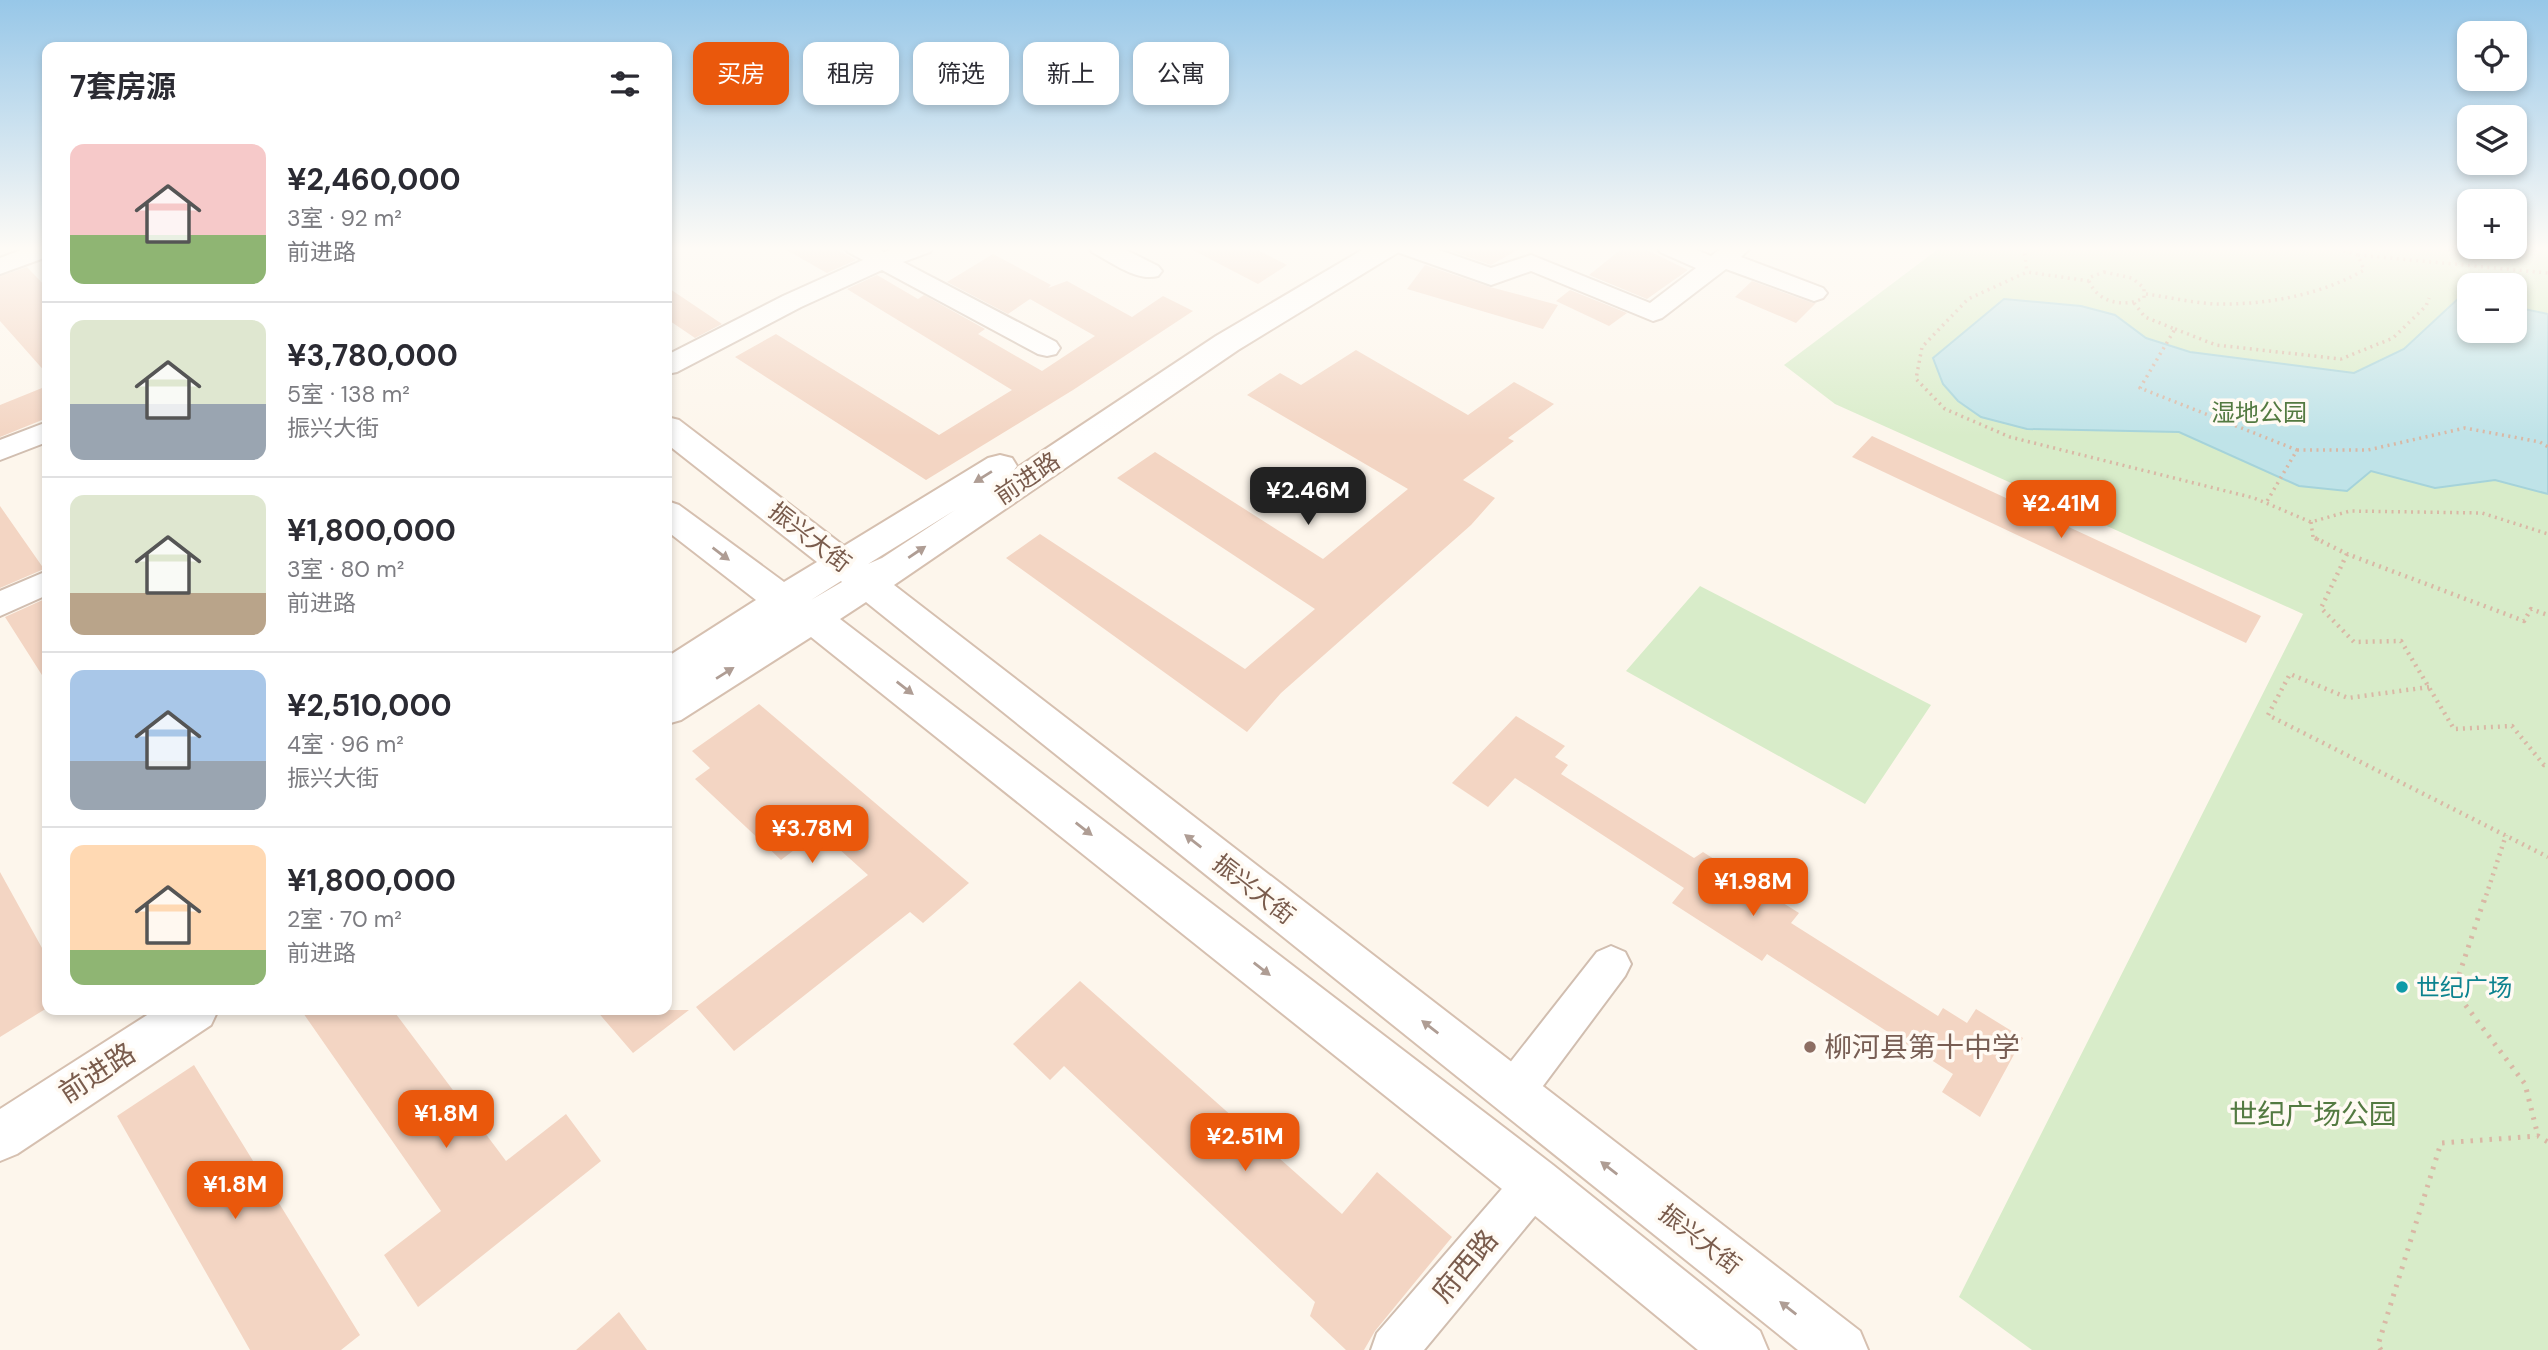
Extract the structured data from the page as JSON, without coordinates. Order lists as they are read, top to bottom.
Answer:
{
  "streets": {
    "street": ["前进路", "振兴大街", "府西路"]
  },
  "crossings": [
    ["前进路", "振兴大街"]
  ],
  "parks": ["湿地公园", "世纪广场公园"],
  "places": ["世纪广场", "柳河县第十中学"],
  "page": {
    "map_buttons": ["+", "−"],
    "chip": [
      "买房",
      "租房",
      "筛选",
      "新上",
      "公寓"
    ],
    "heading": "7套房源",
    "list": [
      {
        "name": "¥2,460,000",
        "note": "3室 · 92 m² · 前进路"
      },
      {
        "name": "¥3,780,000",
        "note": "5室 · 138 m² · 振兴大街"
      },
      {
        "name": "¥1,800,000",
        "note": "3室 · 80 m² · 前进路"
      },
      {
        "name": "¥2,510,000",
        "note": "4室 · 96 m² · 振兴大街"
      },
      {
        "name": "¥1,800,000",
        "note": "2室 · 70 m² · 前进路"
      }
    ],
    "price": [
      "¥2.46M",
      "¥2.41M",
      "¥3.78M",
      "¥1.98M",
      "¥1.8M",
      "¥2.51M",
      "¥1.8M"
    ]
  }
}
